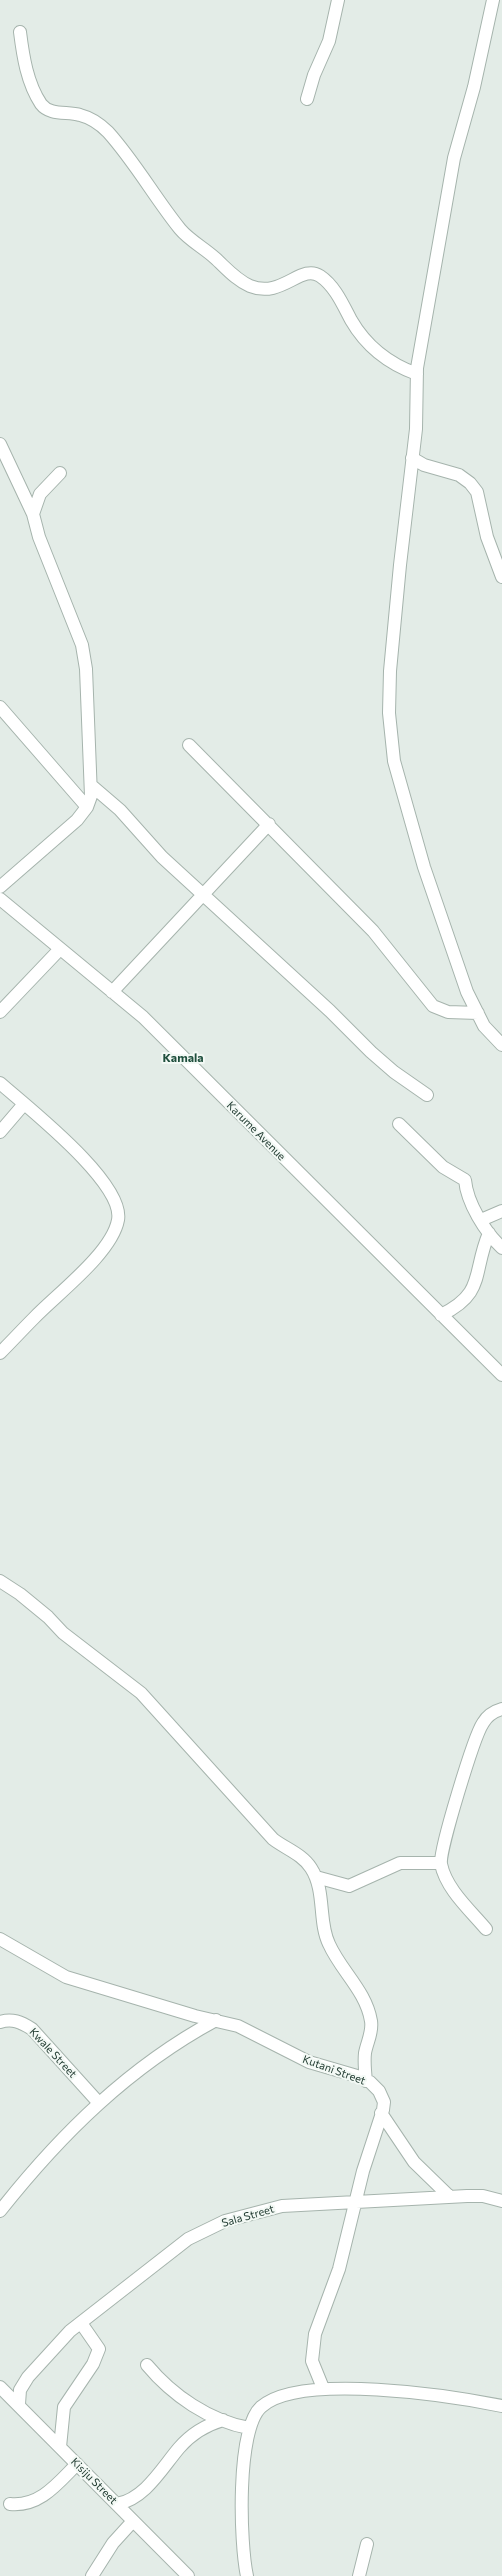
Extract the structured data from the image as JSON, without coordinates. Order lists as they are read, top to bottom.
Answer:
{
  "streets": {
    "street": [
      "Karume Avenue",
      "Kwale Street",
      "Kutani Street",
      "Sala Street",
      "Kisiju Street"
    ]
  },
  "crossings": [
    ["Kutani Street", "Sala Street"],
    ["Sala Street", "Kisiju Street"]
  ],
  "districts": ["Kamala"]
}
